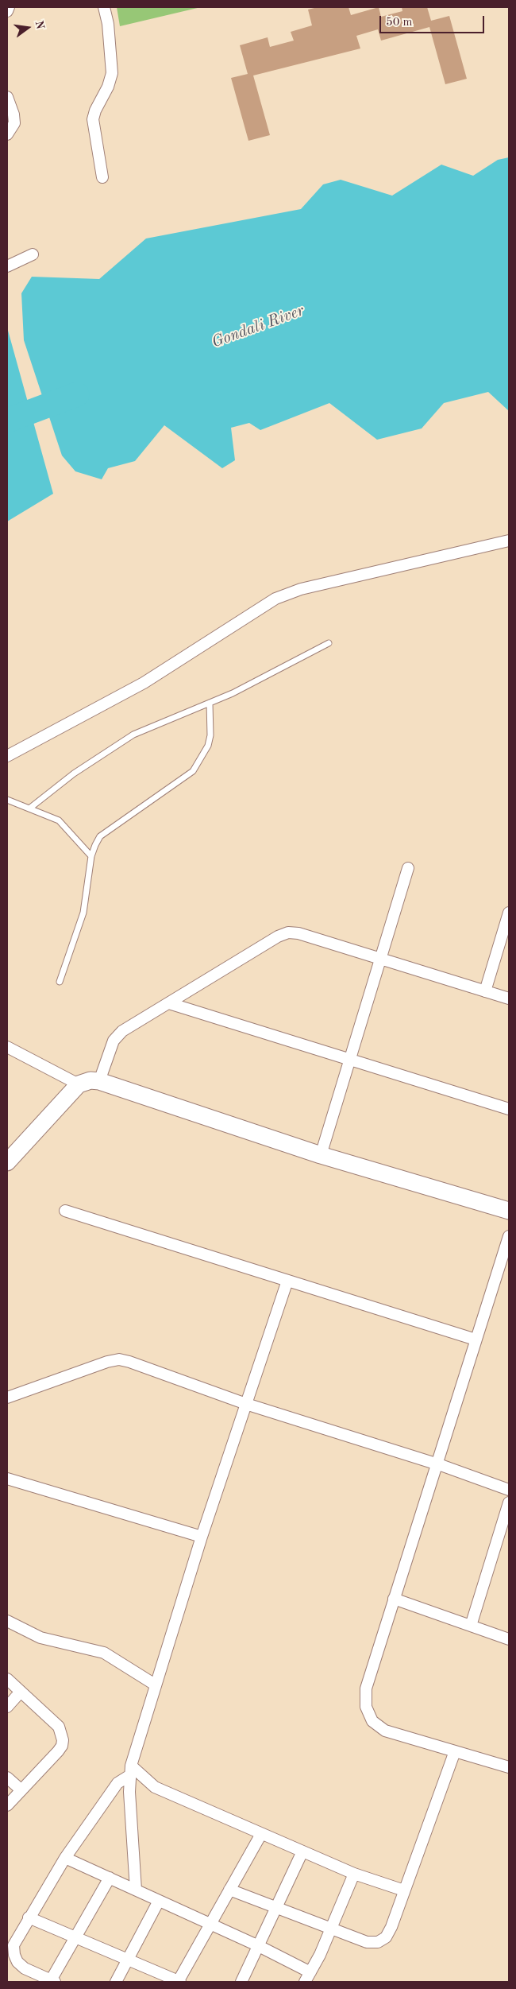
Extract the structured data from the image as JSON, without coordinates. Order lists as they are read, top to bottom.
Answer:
{
  "water": ["Gondali River"],
  "scale_bar": "50 m",
  "north": "right"
}
